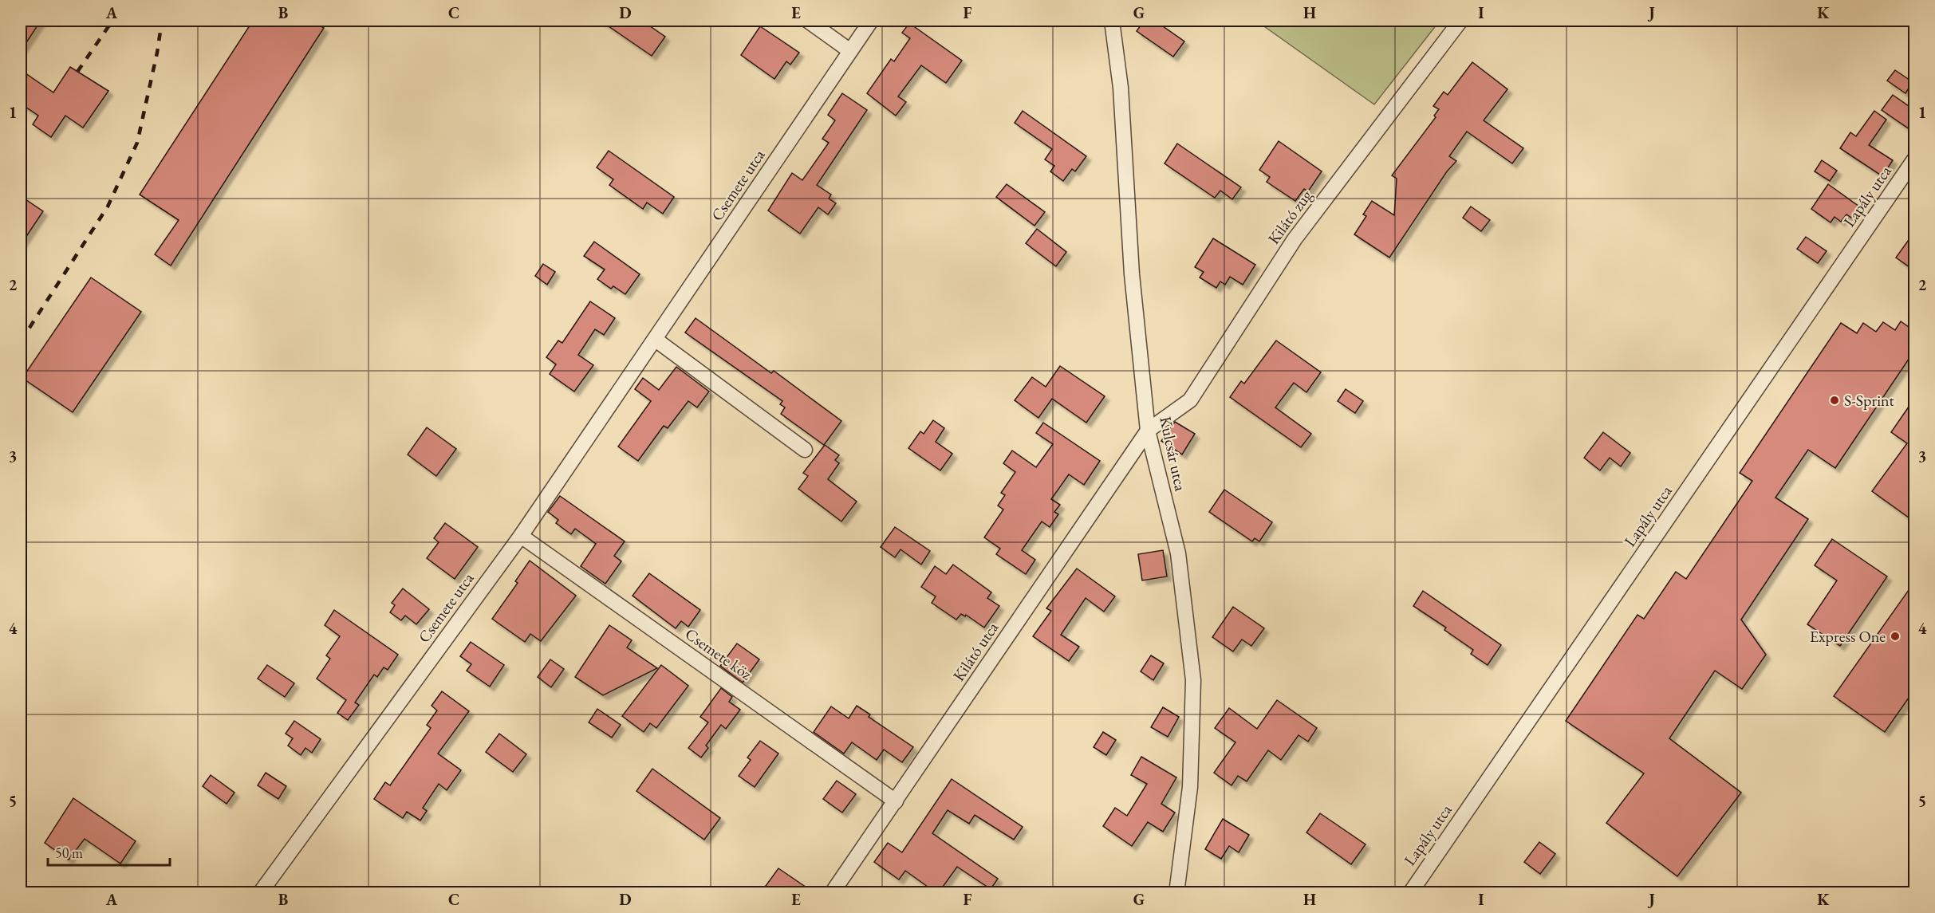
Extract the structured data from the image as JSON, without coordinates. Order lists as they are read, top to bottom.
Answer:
{
  "streets": {
    "street": [
      "Csemete utca",
      "Lapály utca",
      "Kilátó zug",
      "Kulcsár utca",
      "Kilátó utca",
      "Csemete köz"
    ]
  },
  "crossings": [
    ["Csemete utca", "Csemete köz"],
    ["Kilátó zug", "Kulcsár utca"],
    ["Kilátó zug", "Kilátó utca"],
    ["Kulcsár utca", "Kilátó utca"],
    ["Kilátó utca", "Csemete köz"]
  ],
  "places": ["S-Sprint", "Express One"],
  "scale_bar": "50 m",
  "grid": {
    "columns": [
      "A",
      "B",
      "C",
      "D",
      "E",
      "F",
      "G",
      "H",
      "I",
      "J",
      "K"
    ],
    "rows": [
      "1",
      "2",
      "3",
      "4",
      "5"
    ]
  }
}
